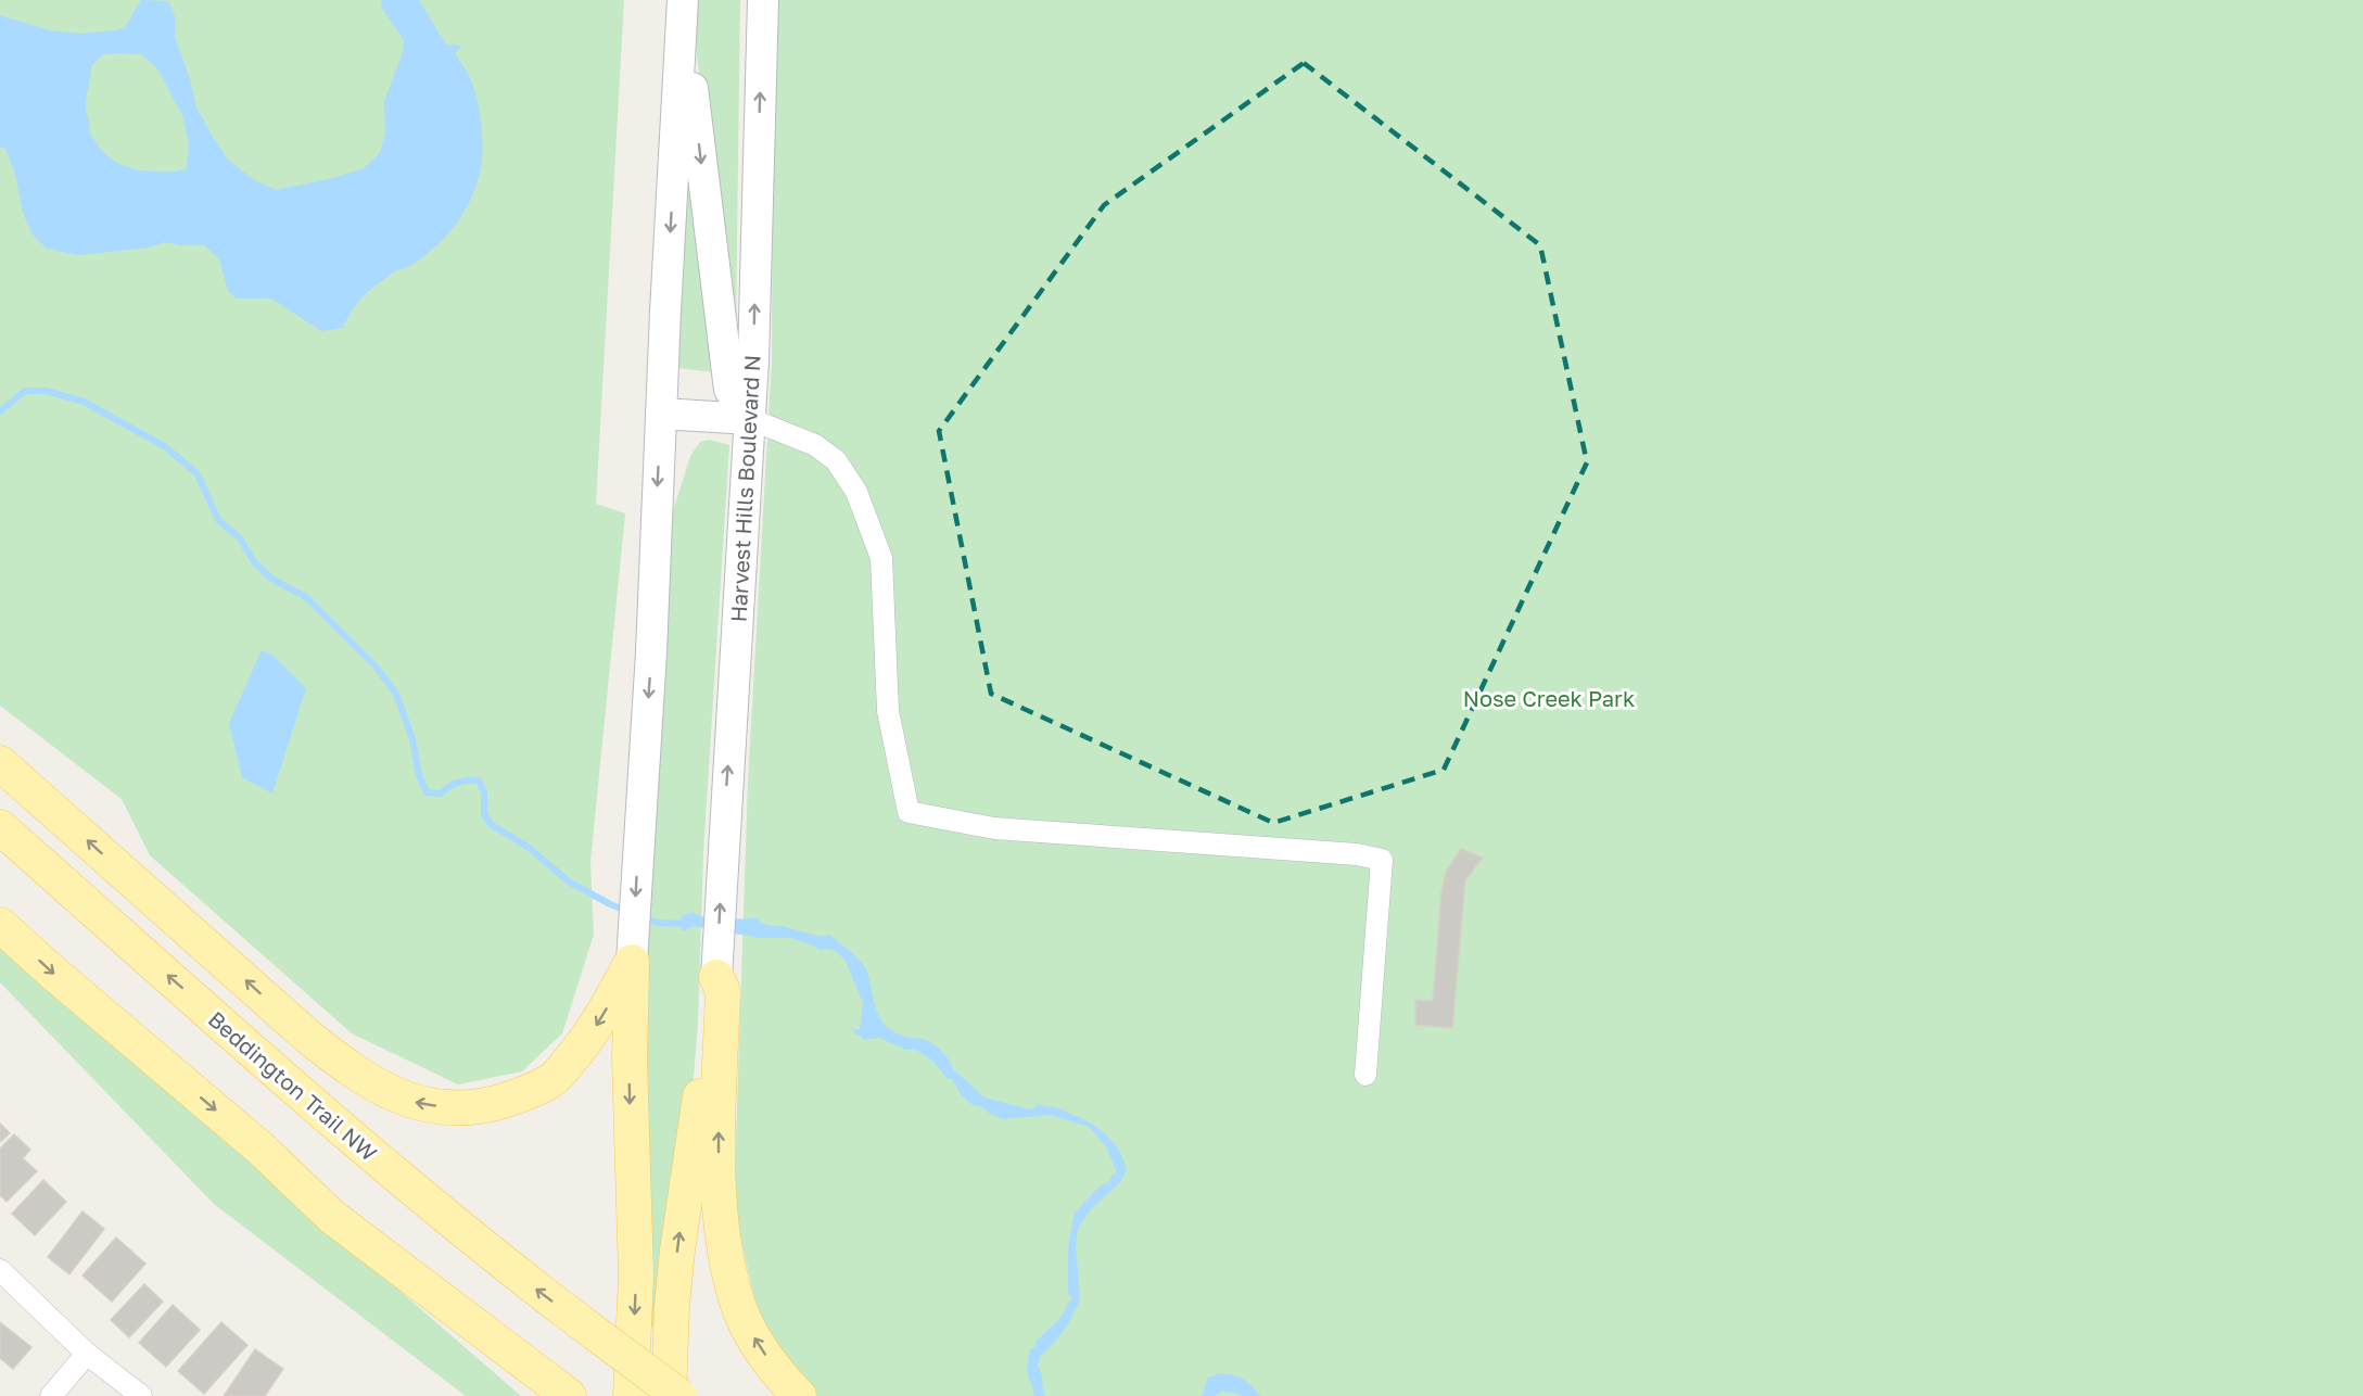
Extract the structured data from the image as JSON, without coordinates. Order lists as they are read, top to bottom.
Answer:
{
  "streets": {
    "main road": ["Harvest Hills Boulevard N", "Beddington Trail NW"]
  },
  "parks": ["Nose Creek Park"]
}
